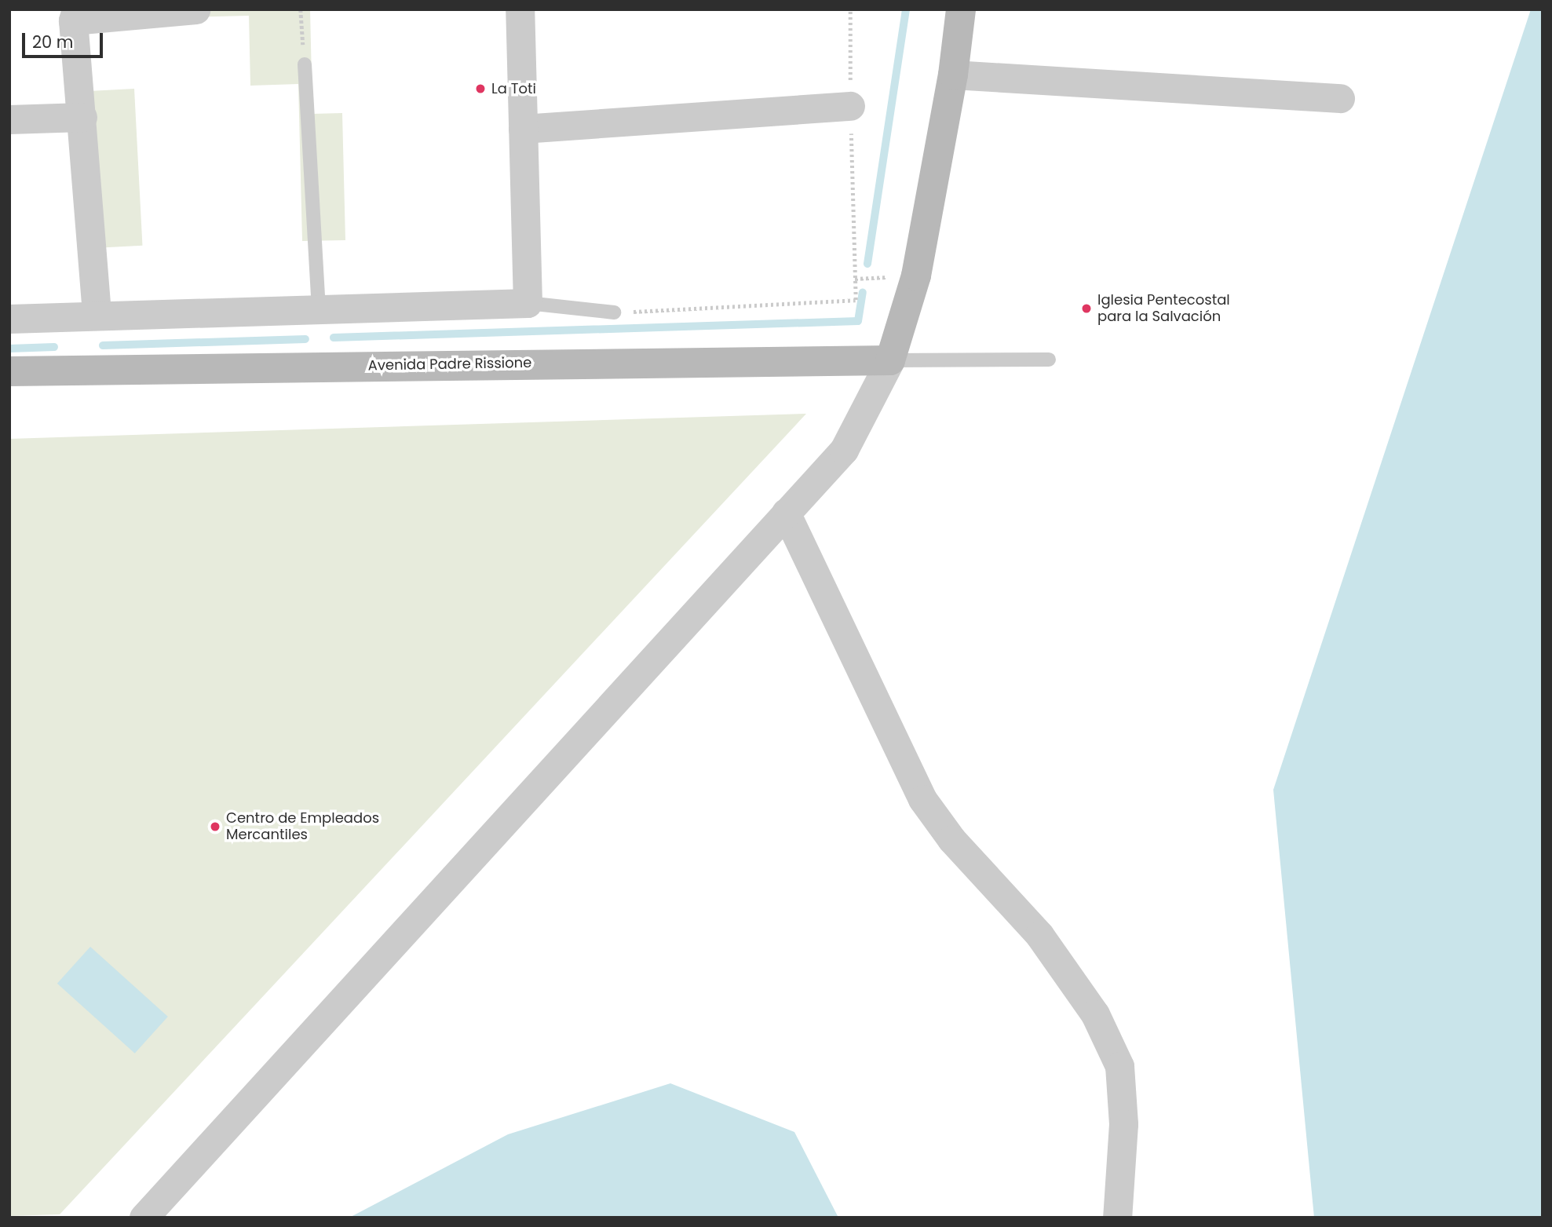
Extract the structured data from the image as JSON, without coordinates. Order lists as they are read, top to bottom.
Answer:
{
  "streets": {
    "street": ["Avenida Padre Rissione"]
  },
  "places": ["La Toti", "Iglesia Pentecostal para la Salvación", "Centro de Empleados Mercantiles"],
  "scale_bar": "20 m"
}
